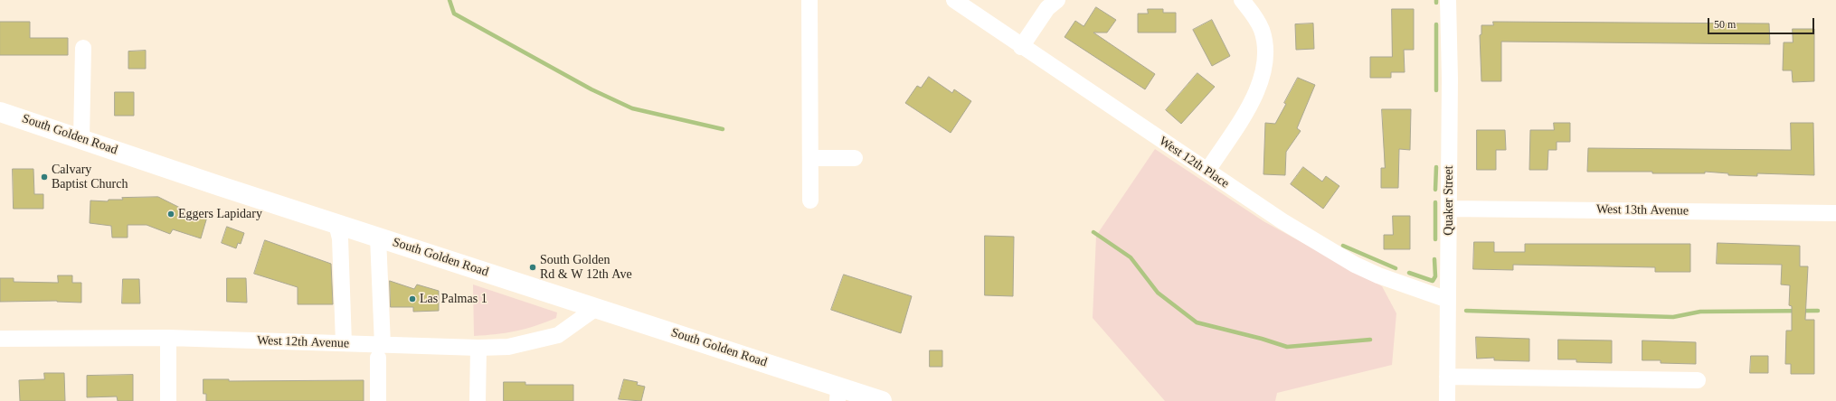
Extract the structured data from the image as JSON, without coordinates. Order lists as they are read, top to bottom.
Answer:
{
  "streets": {
    "main road": ["South Golden Road"],
    "street": [
      "West 12th Place",
      "Quaker Street",
      "West 13th Avenue",
      "West 12th Avenue"
    ]
  },
  "crossings": [
    ["South Golden Road", "West 12th Avenue"],
    ["West 12th Place", "Quaker Street"],
    ["Quaker Street", "West 13th Avenue"]
  ],
  "places": [
    "Calvary Baptist Church",
    "Eggers Lapidary",
    "South Golden Rd & W 12th Ave",
    "Las Palmas 1"
  ],
  "scale_bar": "50 m"
}
